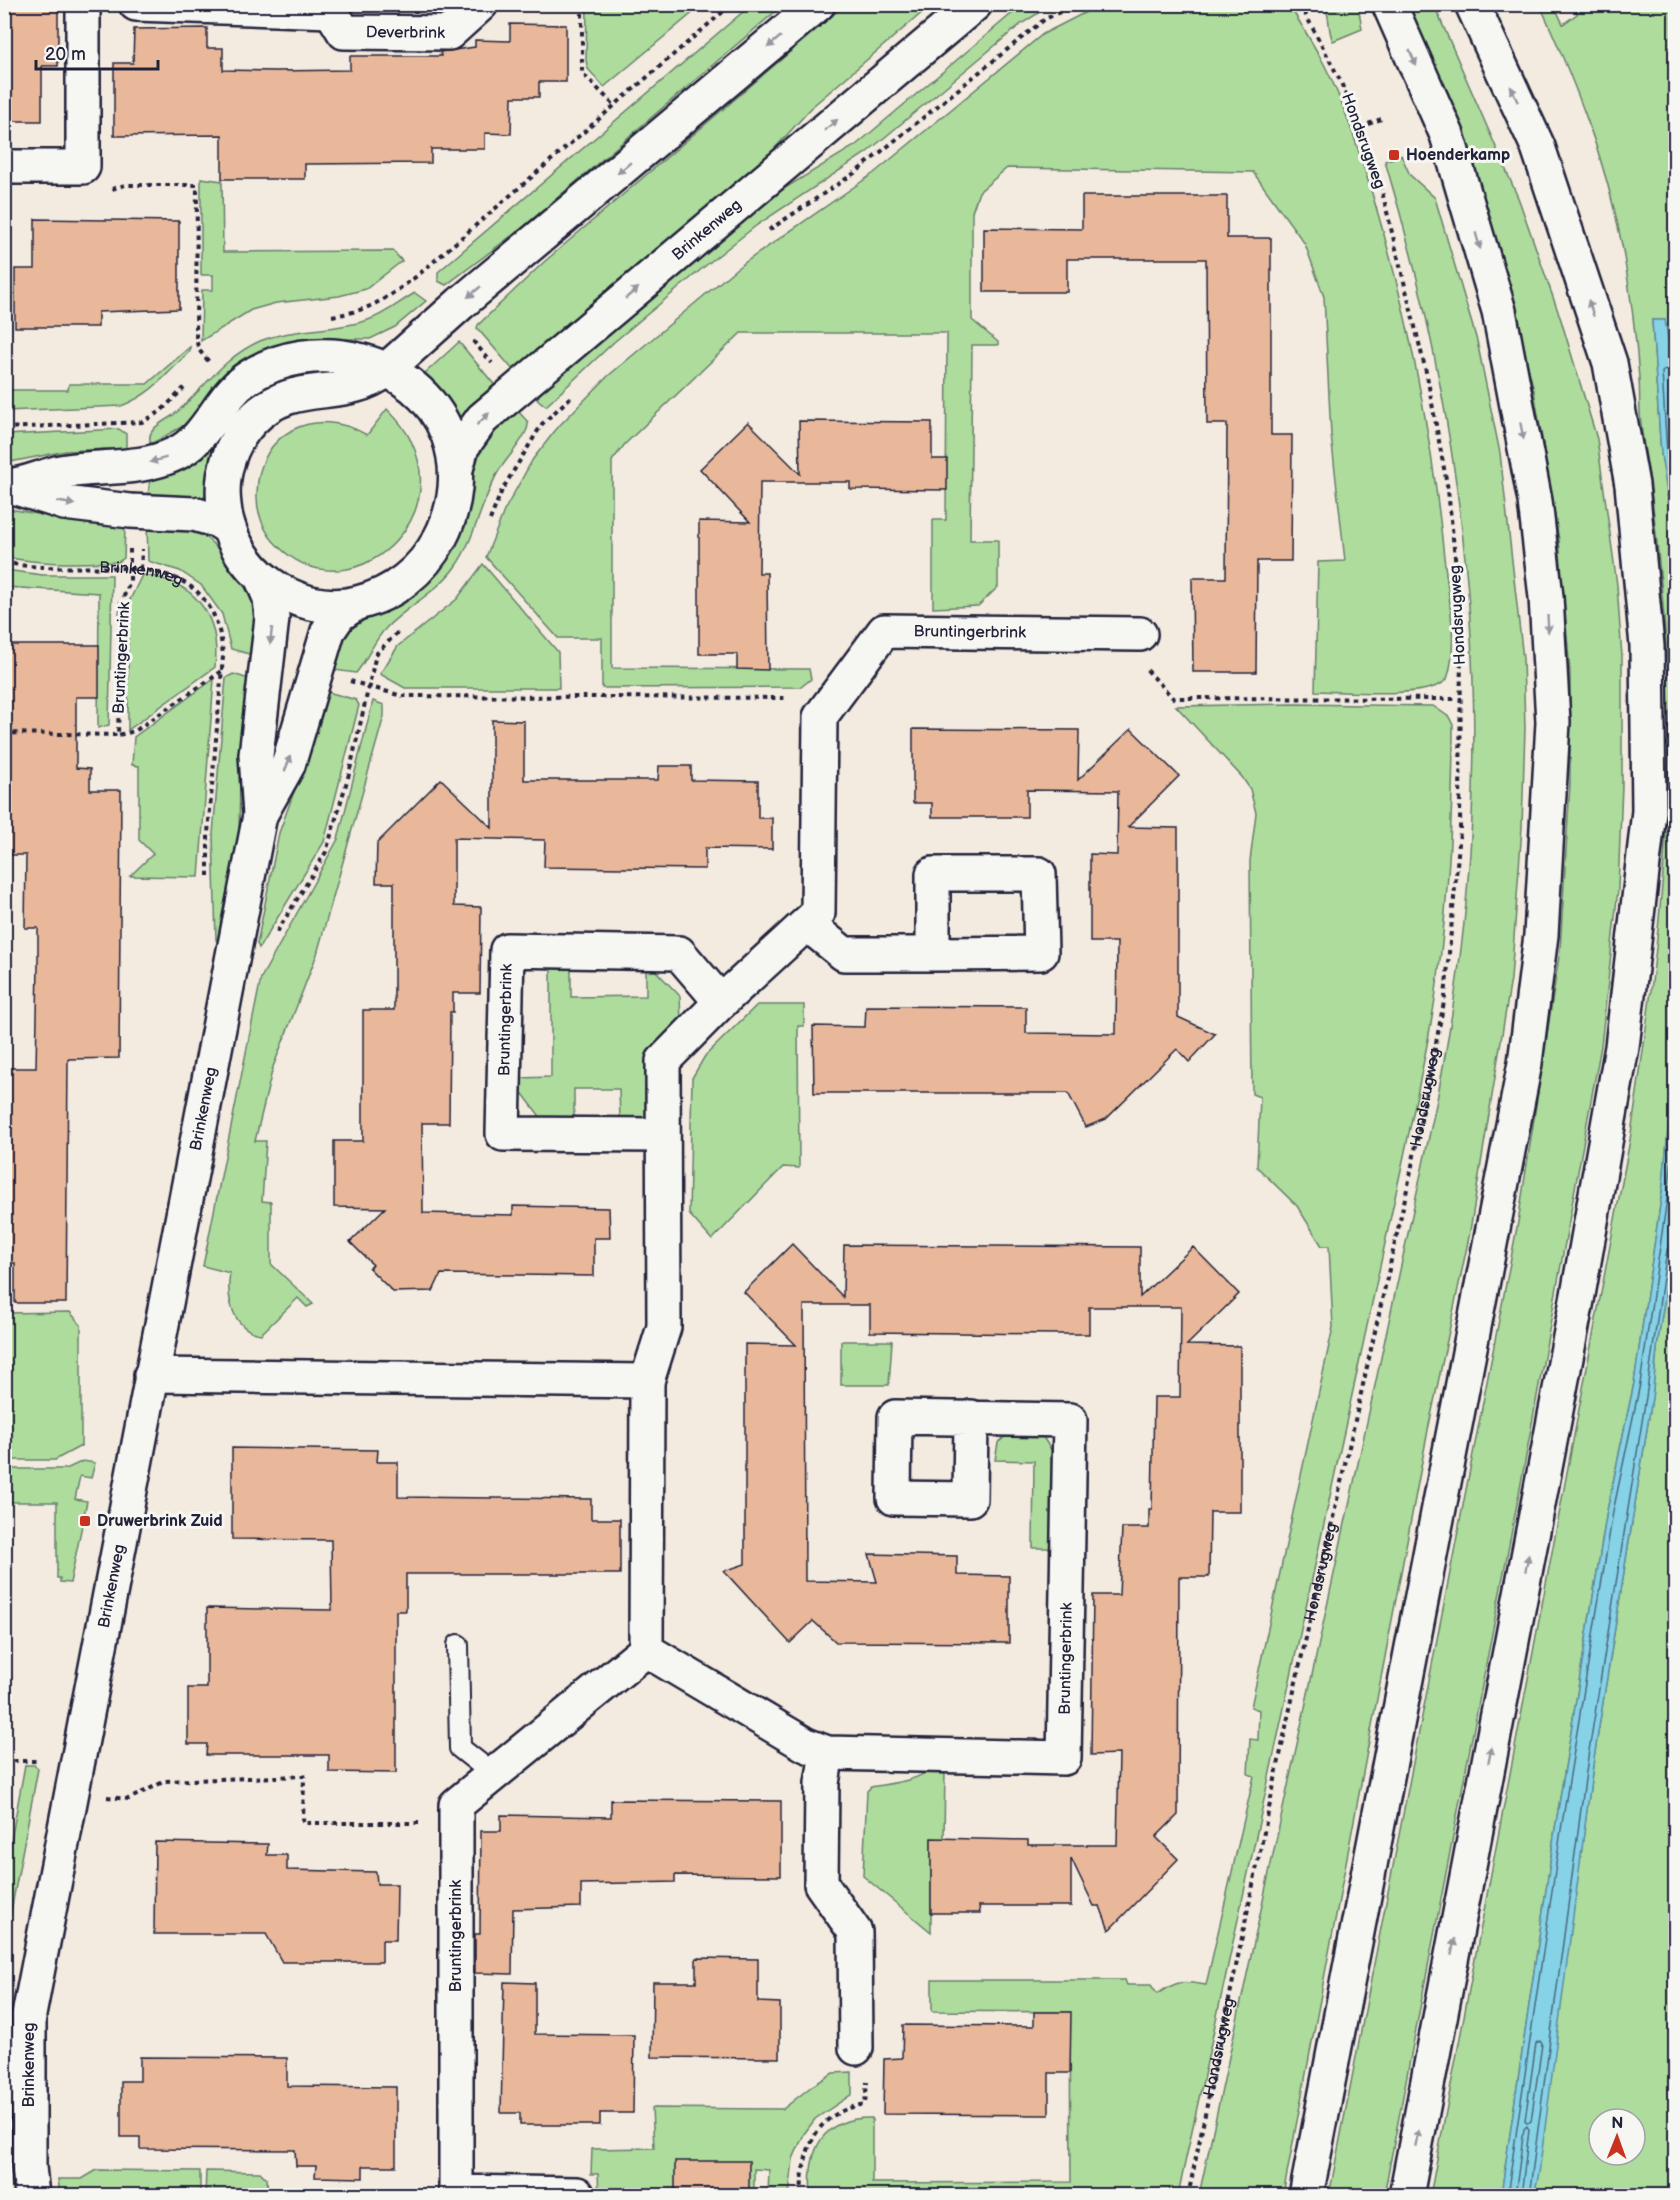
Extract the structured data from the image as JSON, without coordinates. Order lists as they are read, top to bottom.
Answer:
{
  "streets": {
    "street": ["Deverbrink", "Brinkenweg", "Bruntingerbrink"],
    "path": ["Hondsrugweg"]
  },
  "crossings": [
    ["Brinkenweg", "Bruntingerbrink"]
  ],
  "places": {
    "transit": ["Hoenderkamp", "Druwerbrink Zuid"]
  },
  "scale_bar": "20 m",
  "north": "top"
}
